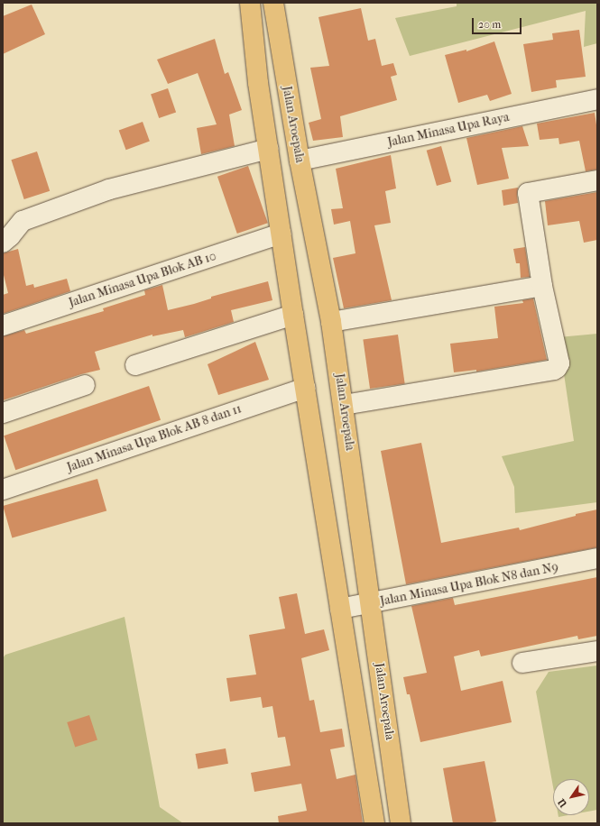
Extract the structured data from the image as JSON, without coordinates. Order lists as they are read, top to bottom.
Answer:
{
  "streets": {
    "main road": ["Jalan Aroepala"],
    "street": [
      "Jalan Minasa Upa Raya",
      "Jalan Minasa Upa Blok AB 10",
      "Jalan Minasa Upa Blok AB 8 dan 11",
      "Jalan Minasa Upa Blok N8 dan N9"
    ]
  },
  "crossings": [
    ["Jalan Aroepala", "Jalan Minasa Upa Raya"],
    ["Jalan Aroepala", "Jalan Minasa Upa Blok N8 dan N9"]
  ],
  "scale_bar": "20 m",
  "north": "bottom left"
}
